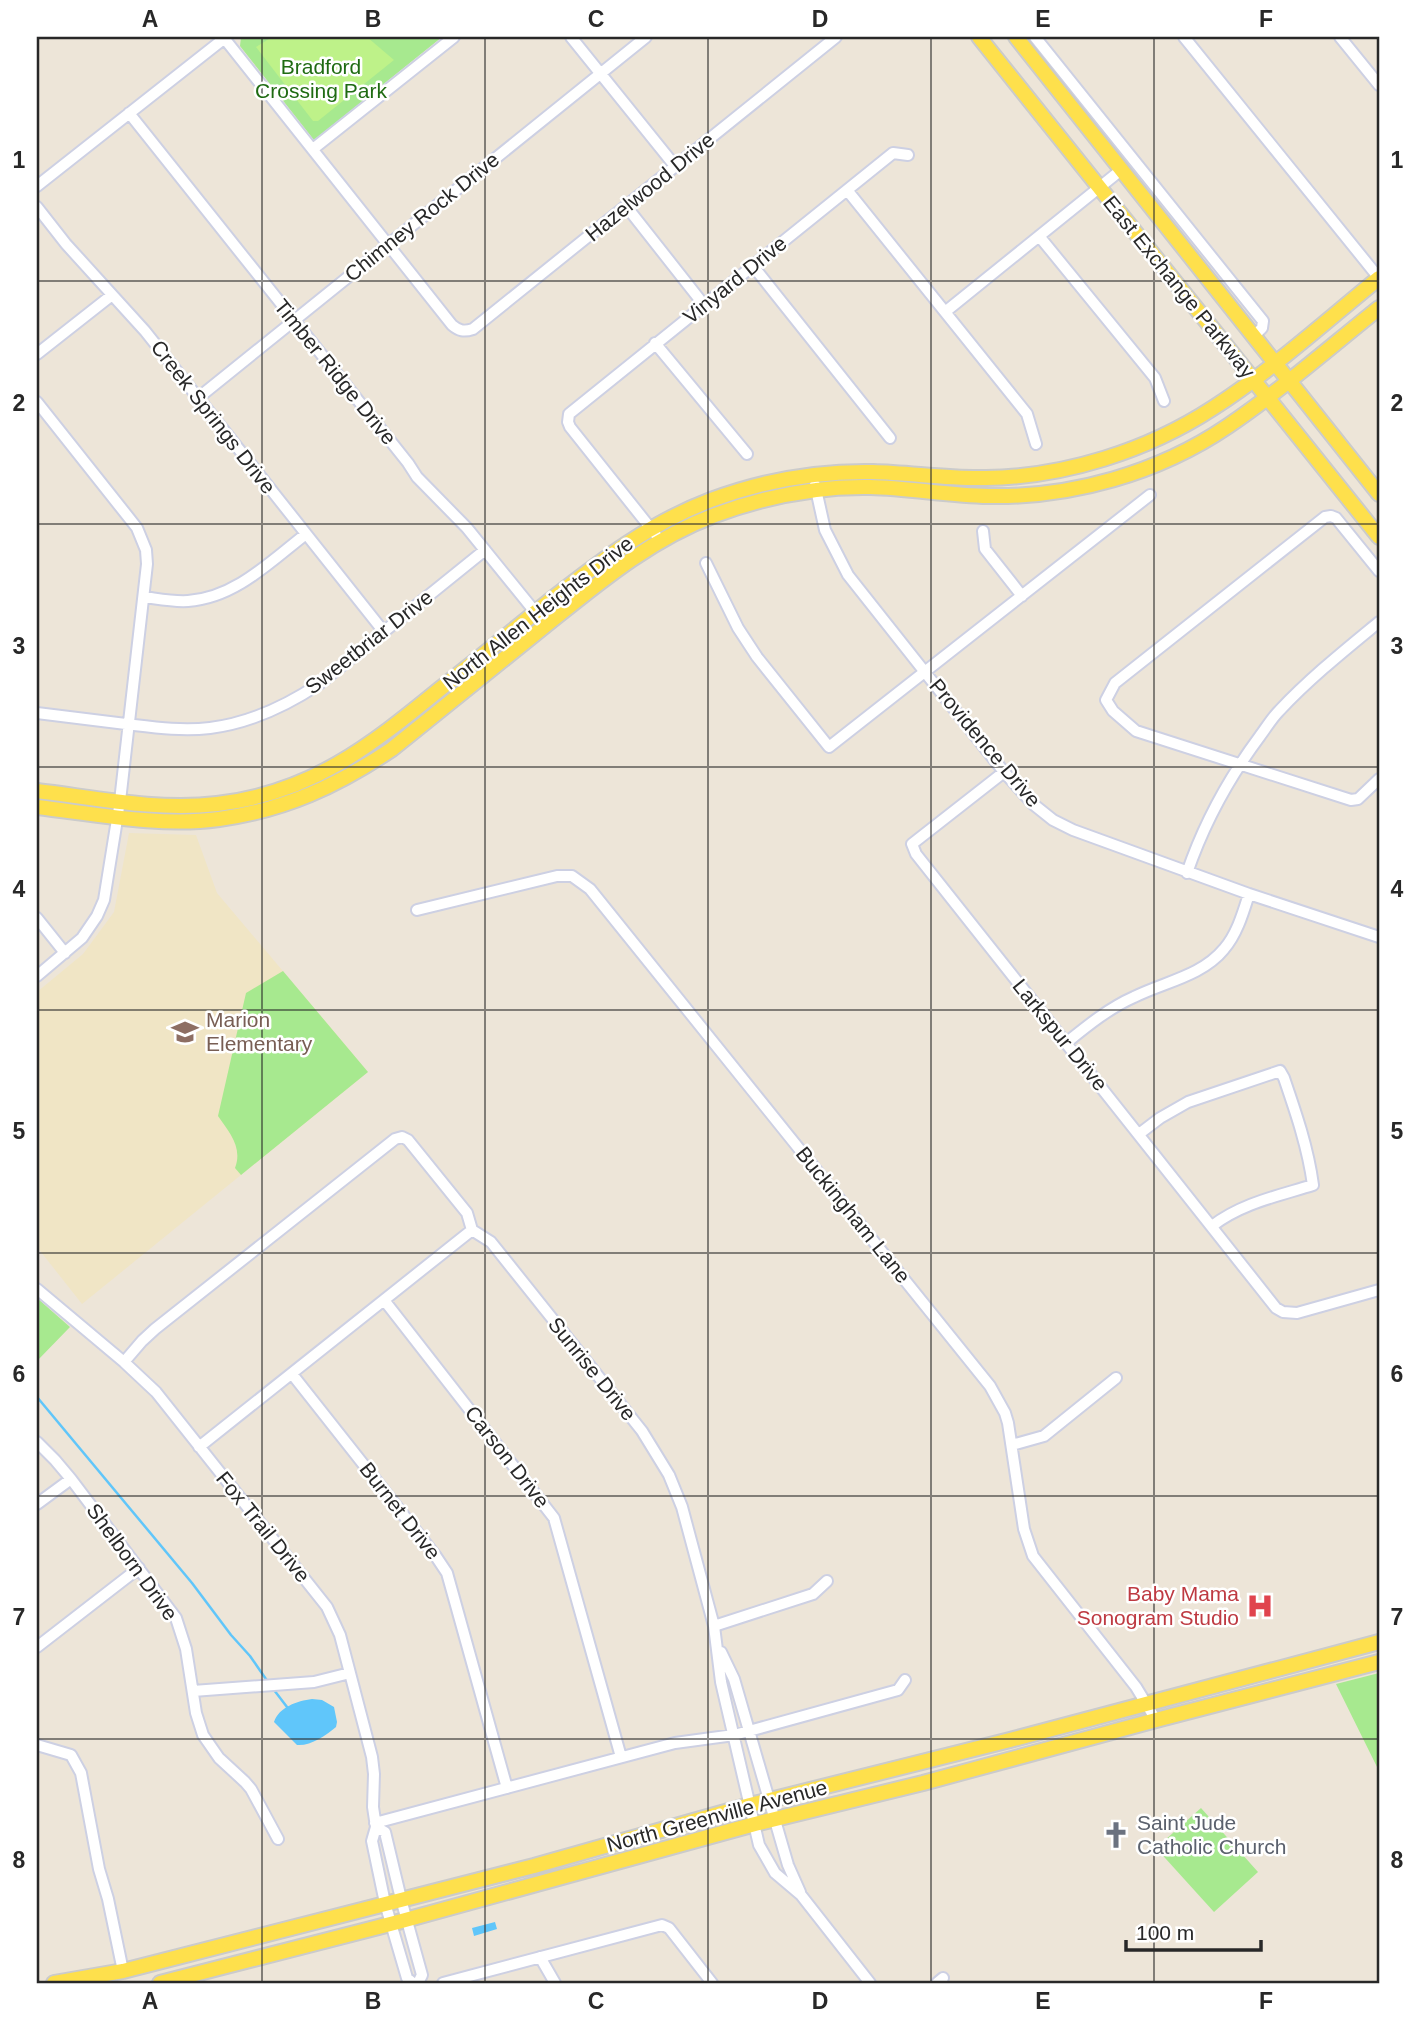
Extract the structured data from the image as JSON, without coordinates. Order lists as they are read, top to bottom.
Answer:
{
  "streets": {
    "main road": ["East Exchange Parkway", "North Allen Heights Drive", "North Greenville Avenue"],
    "street": [
      "Hazelwood Drive",
      "Chimney Rock Drive",
      "Vinyard Drive",
      "Timber Ridge Drive",
      "Creek Springs Drive",
      "Sweetbriar Drive",
      "Providence Drive",
      "Larkspur Drive",
      "Buckingham Lane",
      "Sunrise Drive",
      "Carson Drive",
      "Burnet Drive",
      "Fox Trail Drive",
      "Shelborn Drive"
    ]
  },
  "crossings": [
    ["Hazelwood Drive", "Chimney Rock Drive"],
    ["Chimney Rock Drive", "Timber Ridge Drive"],
    ["Chimney Rock Drive", "Creek Springs Drive"],
    ["Vinyard Drive", "North Allen Heights Drive"],
    ["East Exchange Parkway", "North Allen Heights Drive"],
    ["Timber Ridge Drive", "North Allen Heights Drive"],
    ["Timber Ridge Drive", "Sweetbriar Drive"],
    ["Creek Springs Drive", "Sweetbriar Drive"],
    ["North Allen Heights Drive", "Providence Drive"],
    ["Providence Drive", "Larkspur Drive"],
    ["Buckingham Lane", "North Greenville Avenue"],
    ["Sunrise Drive", "Fox Trail Drive"],
    ["Sunrise Drive", "North Greenville Avenue"],
    ["Fox Trail Drive", "North Greenville Avenue"]
  ],
  "parks": ["Bradford Crossing Park"],
  "places": {
    "school or university": ["Marion Elementary"],
    "hospital": ["Baby Mama Sonogram Studio"],
    "church": ["Saint Jude Catholic Church"]
  },
  "scale_bar": "100 m",
  "grid": {
    "columns": [
      "A",
      "B",
      "C",
      "D",
      "E",
      "F"
    ],
    "rows": [
      "1",
      "2",
      "3",
      "4",
      "5",
      "6",
      "7",
      "8"
    ]
  }
}
